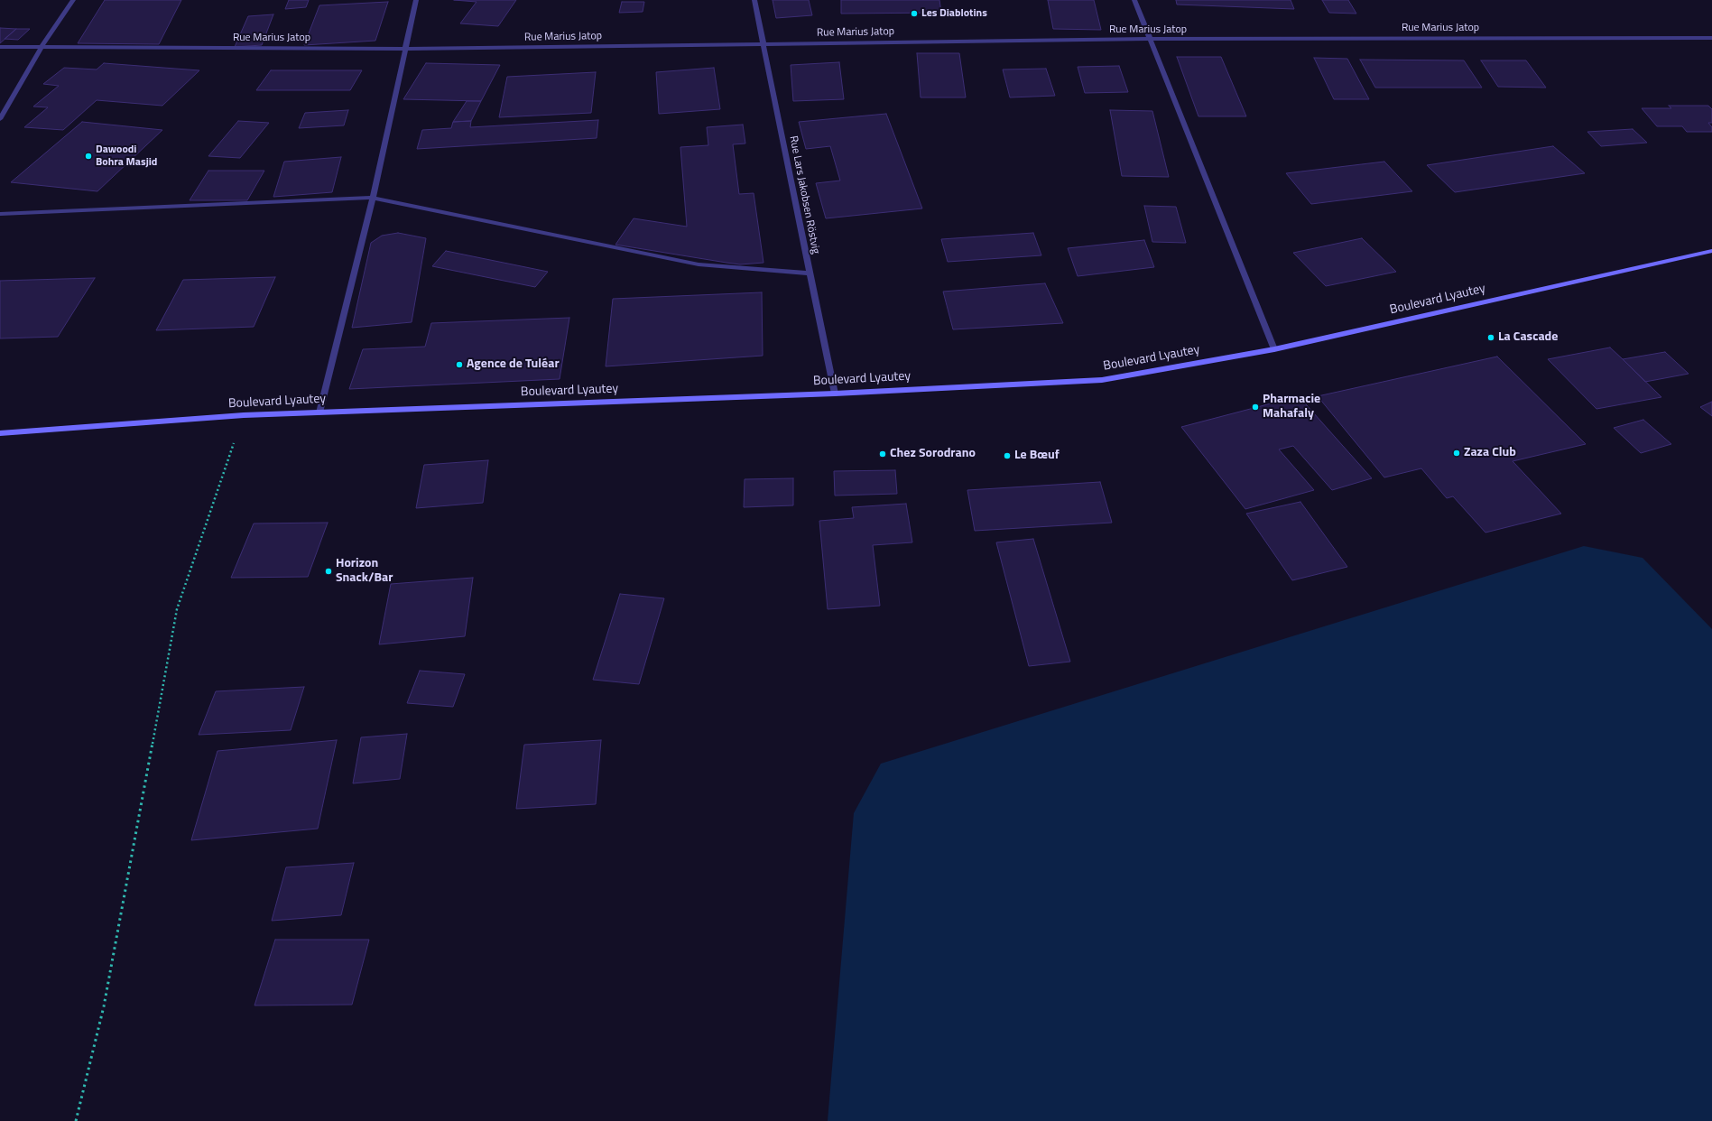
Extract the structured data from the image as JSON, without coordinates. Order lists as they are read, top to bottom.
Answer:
{
  "streets": {
    "street": ["Rue Marius Jatop", "Rue Lars Jakobsen Röstvig", "Boulevard Lyautey"]
  },
  "crossings": [
    ["Rue Marius Jatop", "Rue Lars Jakobsen Röstvig"],
    ["Rue Lars Jakobsen Röstvig", "Boulevard Lyautey"]
  ],
  "places": [
    "Les Diablotins",
    "Dawoodi Bohra Masjid",
    "La Cascade",
    "Agence de Tuléar",
    "Pharmacie Mahafaly",
    "Zaza Club",
    "Chez Sorodrano",
    "Le Bœuf",
    "Horizon Snack/Bar"
  ]
}
